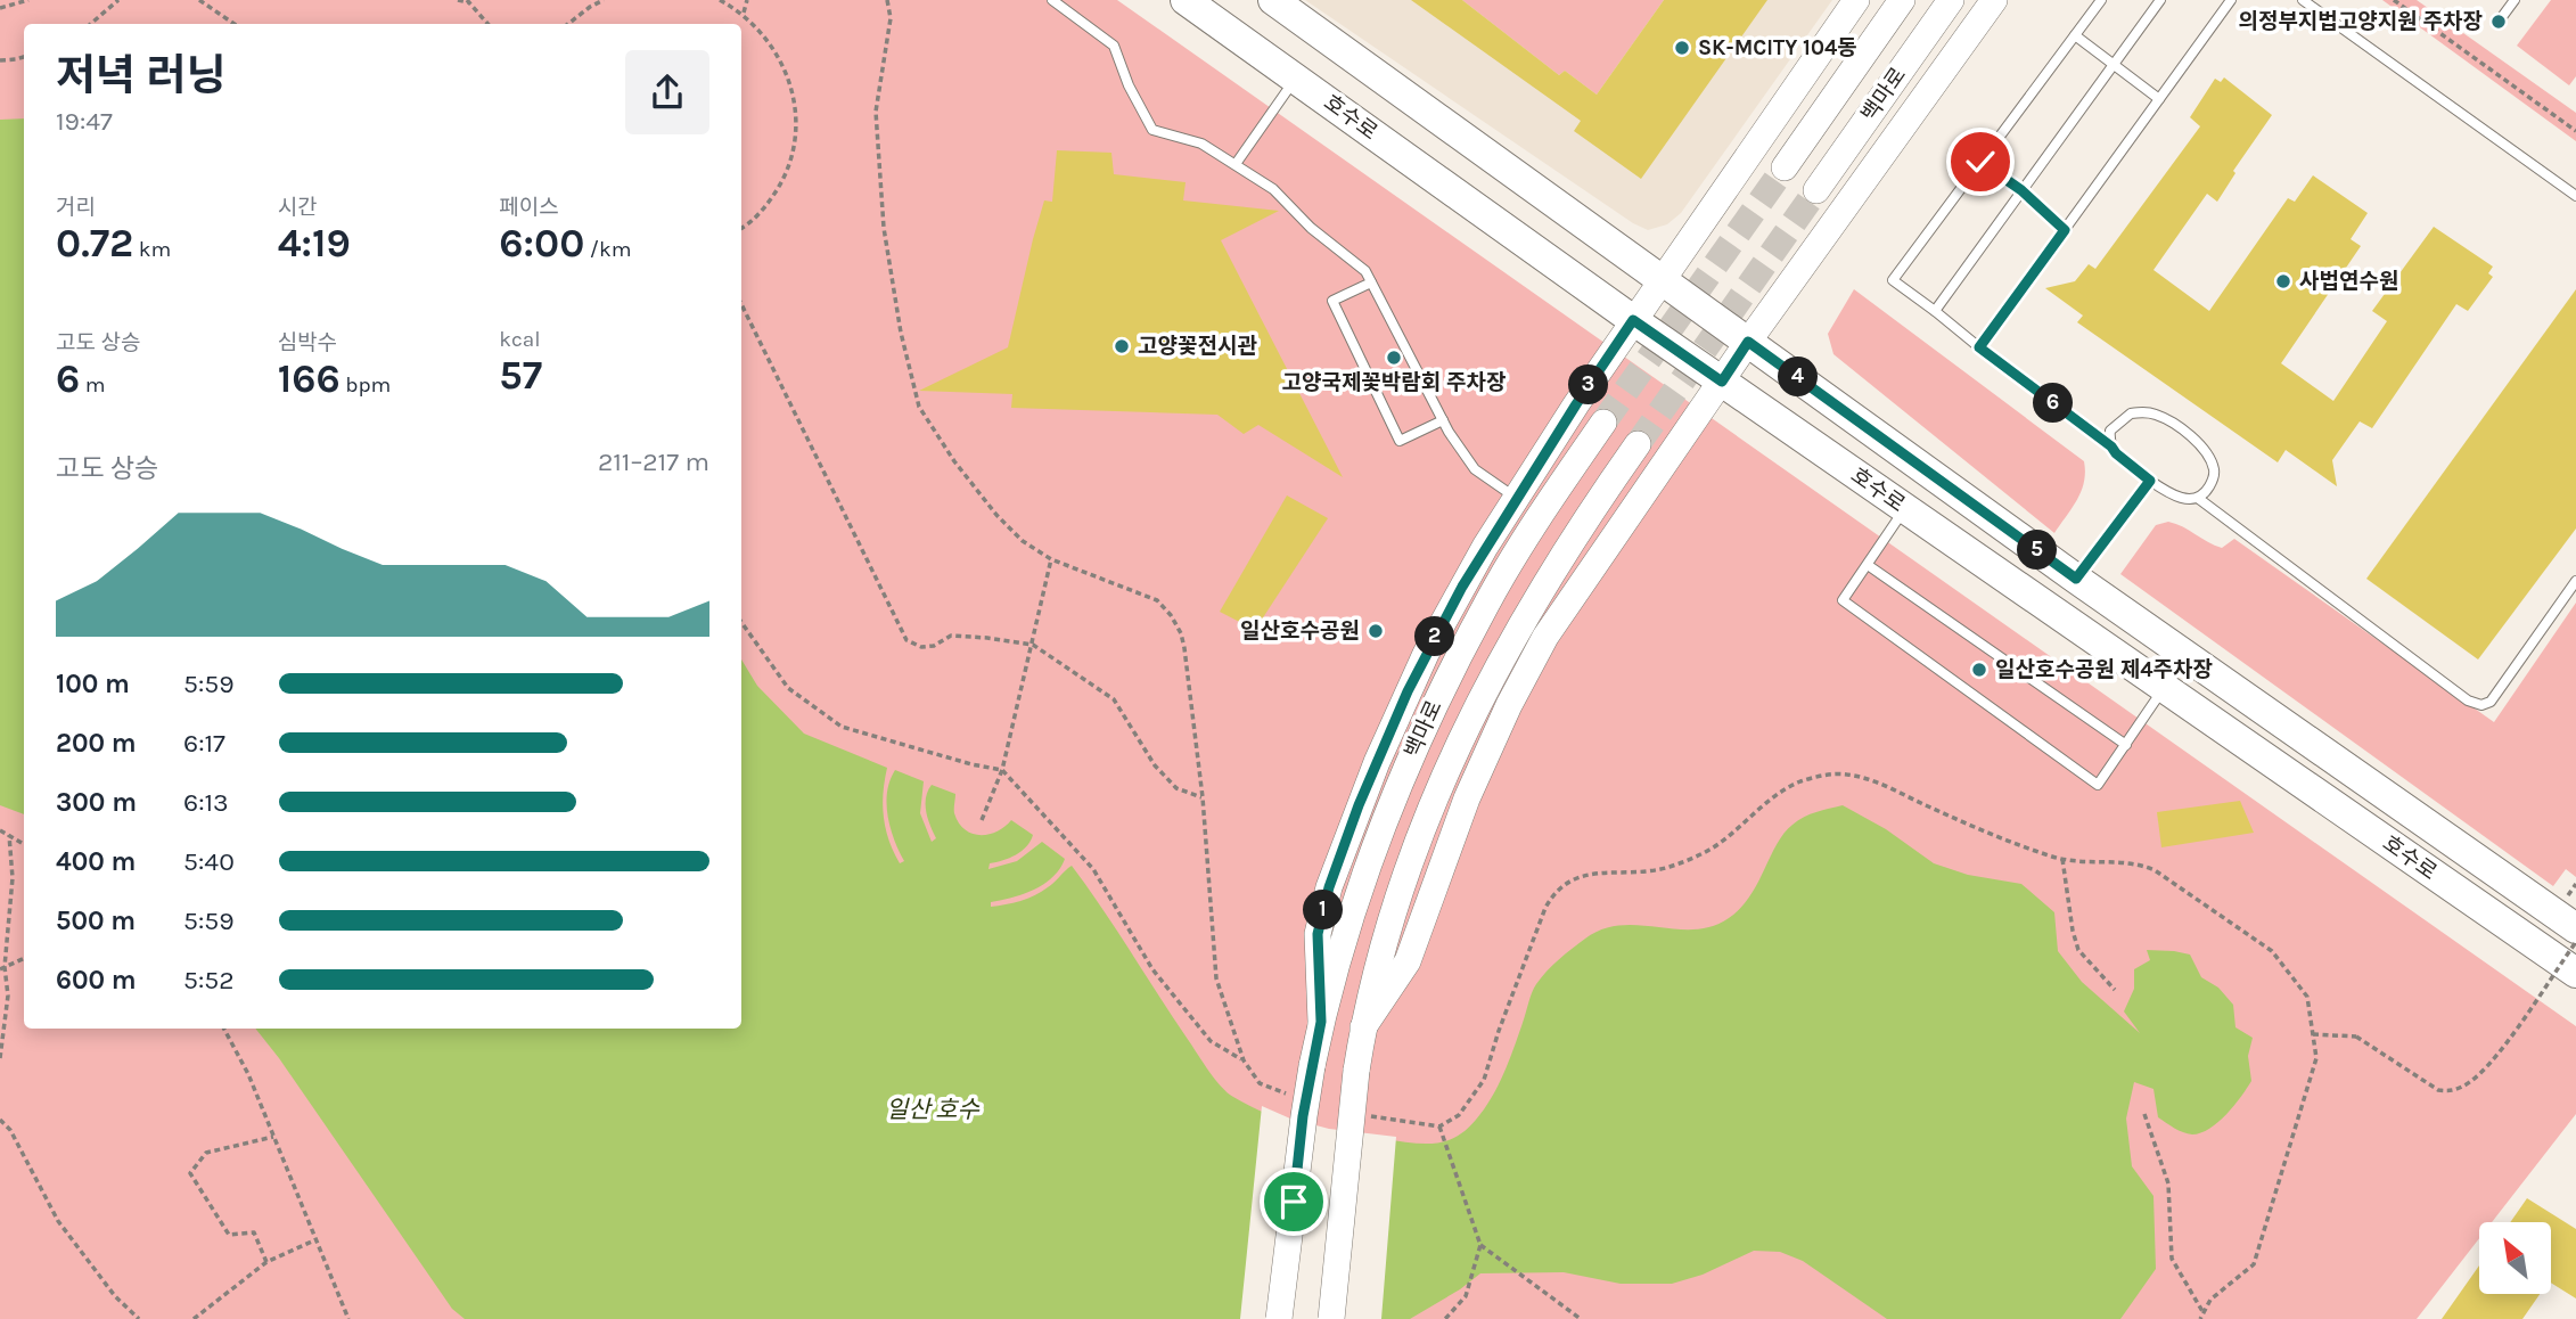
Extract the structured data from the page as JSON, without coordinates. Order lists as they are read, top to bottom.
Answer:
{
  "streets": {
    "main road": ["백마로", "호수로"]
  },
  "water": ["일산 호수"],
  "places": [
    "의정부지법고양지원 주차장",
    "SK-MCITY 104동",
    "사법연수원",
    "고양꽃전시관",
    "고양국제꽃박람회 주차장",
    "일산호수공원",
    "일산호수공원 제4주차장"
  ],
  "north": "top left",
  "page": {
    "heading": ["저녁 러닝", "19:47"],
    "stats": [
      ["거리", "0.72 km"],
      ["시간", "4:19"],
      ["페이스", "6:00 /km"],
      ["고도 상승", "6 m"],
      ["심박수", "166 bpm"],
      ["kcal", "57"]
    ],
    "pins": [
      "4",
      "3",
      "6",
      "5",
      "2",
      "1"
    ],
    "chart": ["고도 상승", "211–217 m"],
    "list": [
      {
        "name": "100 m",
        "note": "5:59"
      },
      {
        "name": "200 m",
        "note": "6:17"
      },
      {
        "name": "300 m",
        "note": "6:13"
      },
      {
        "name": "400 m",
        "note": "5:40"
      },
      {
        "name": "500 m",
        "note": "5:59"
      },
      {
        "name": "600 m",
        "note": "5:52"
      }
    ]
  }
}
